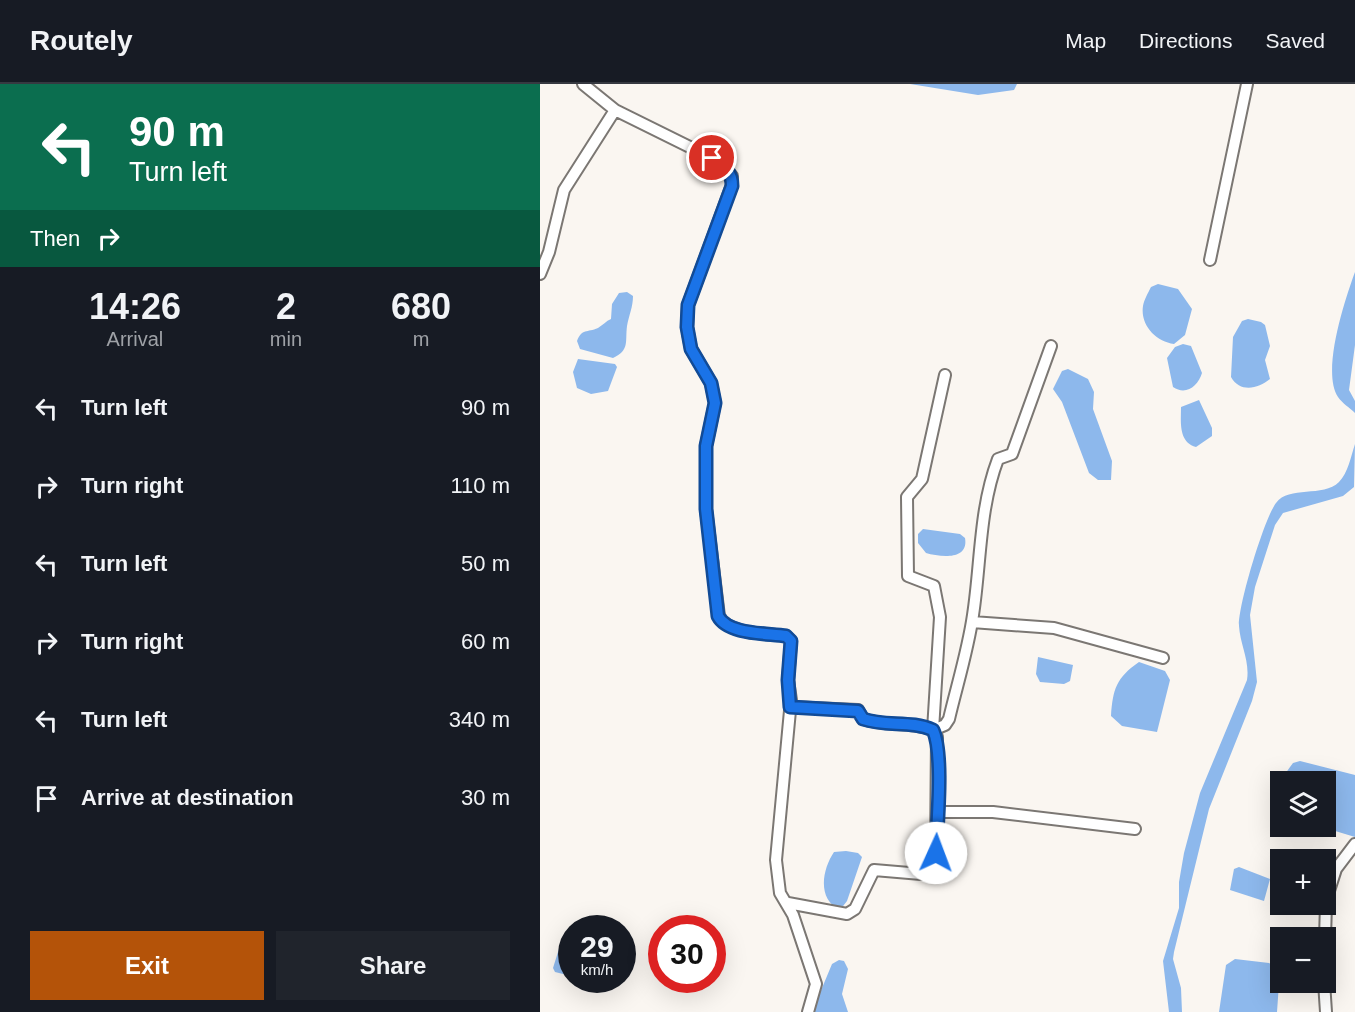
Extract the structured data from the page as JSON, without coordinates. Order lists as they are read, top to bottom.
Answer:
{
  "page": {
    "header": "Routely",
    "nav": ["Map", "Directions", "Saved"],
    "turn": ["90 m", "Turn left"],
    "then": "Then",
    "eta": [
      "14:26",
      "Arrival",
      "2",
      "min",
      "680",
      "m"
    ],
    "list": [
      {
        "name": "Turn left",
        "value": "90 m"
      },
      {
        "name": "Turn right",
        "value": "110 m"
      },
      {
        "name": "Turn left",
        "value": "50 m"
      },
      {
        "name": "Turn right",
        "value": "60 m"
      },
      {
        "name": "Turn left",
        "value": "340 m"
      },
      {
        "name": "Arrive at destination",
        "value": "30 m"
      }
    ],
    "map_buttons": ["+", "−"],
    "speed": "29 km/h",
    "limit": "30",
    "buttons": ["Exit", "Share"]
  }
}
